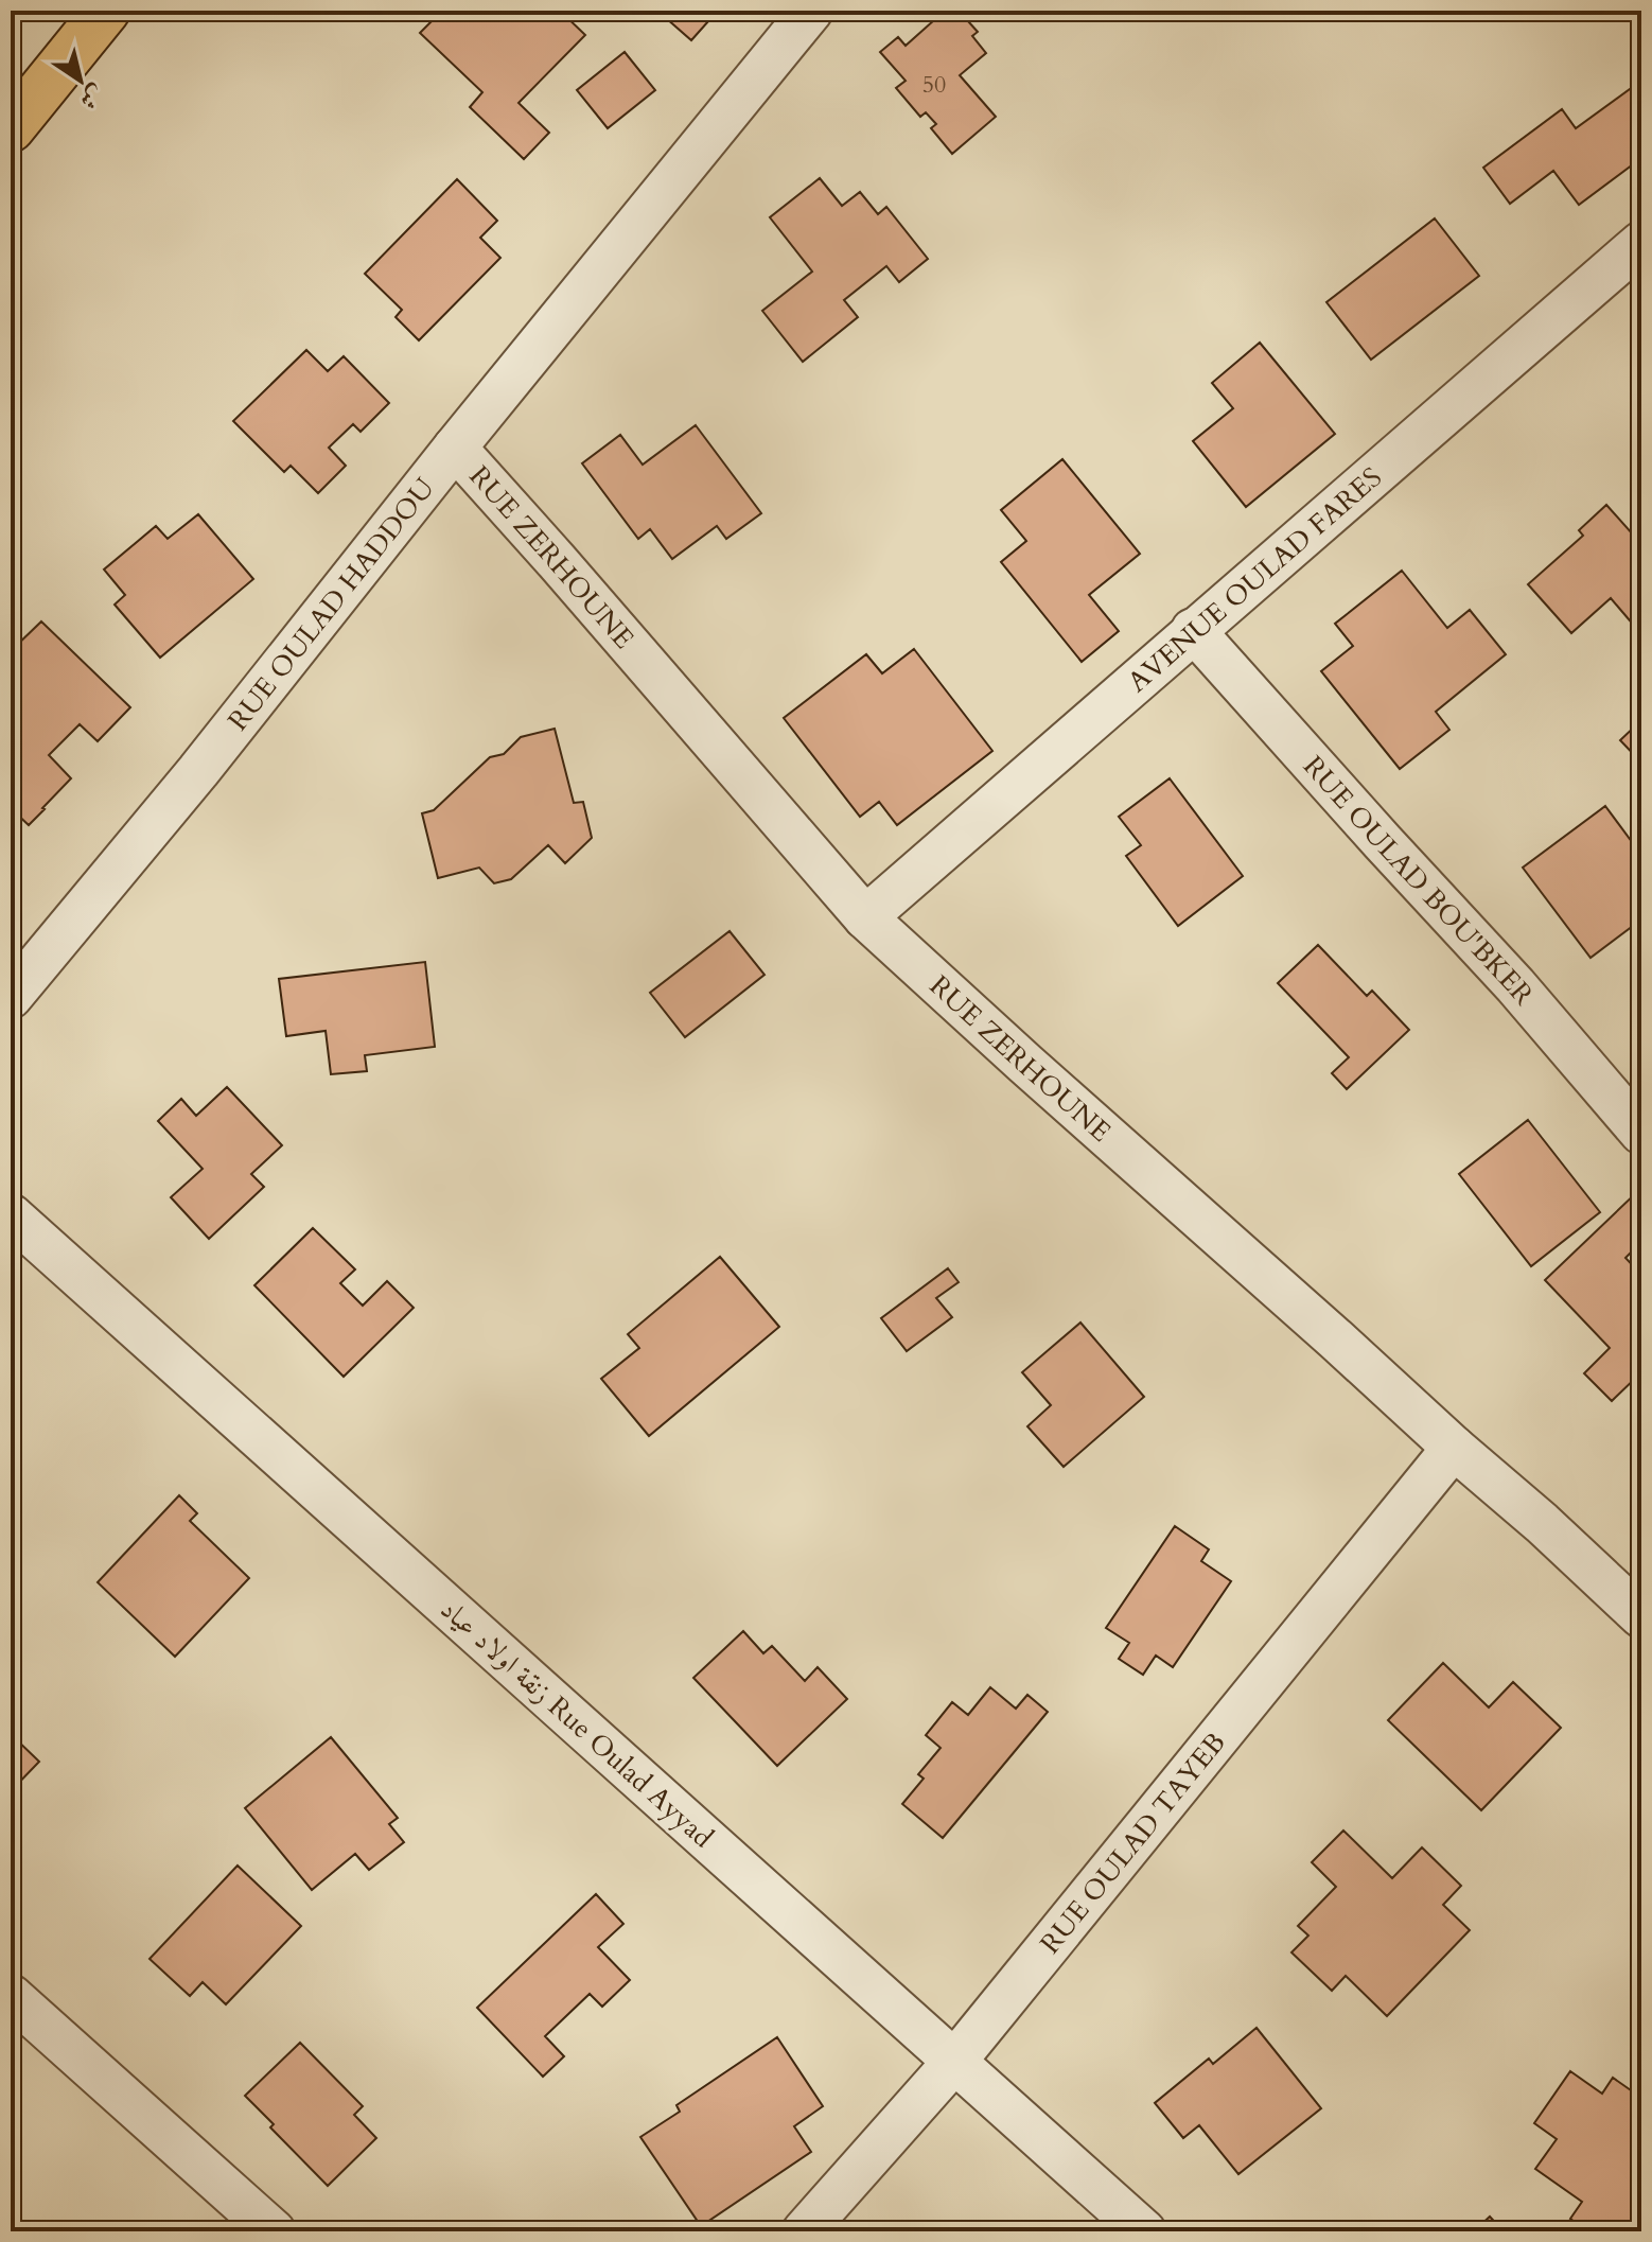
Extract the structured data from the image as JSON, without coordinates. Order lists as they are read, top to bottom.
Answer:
{
  "streets": {
    "street": [
      "RUE ZERHOUNE",
      "AVENUE OULAD FARES",
      "RUE OULAD HADDOU",
      "RUE OULAD BOU'BKER",
      "زنقة اولاد عياد Rue Oulad Ayyad",
      "RUE OULAD TAYEB"
    ]
  },
  "crossings": [
    ["RUE ZERHOUNE", "AVENUE OULAD FARES"],
    ["RUE ZERHOUNE", "RUE OULAD HADDOU"],
    ["RUE ZERHOUNE", "RUE OULAD TAYEB"],
    ["AVENUE OULAD FARES", "RUE OULAD BOU'BKER"],
    ["زنقة اولاد عياد Rue Oulad Ayyad", "RUE OULAD TAYEB"]
  ],
  "house_numbers": ["50"],
  "north": "bottom right"
}
